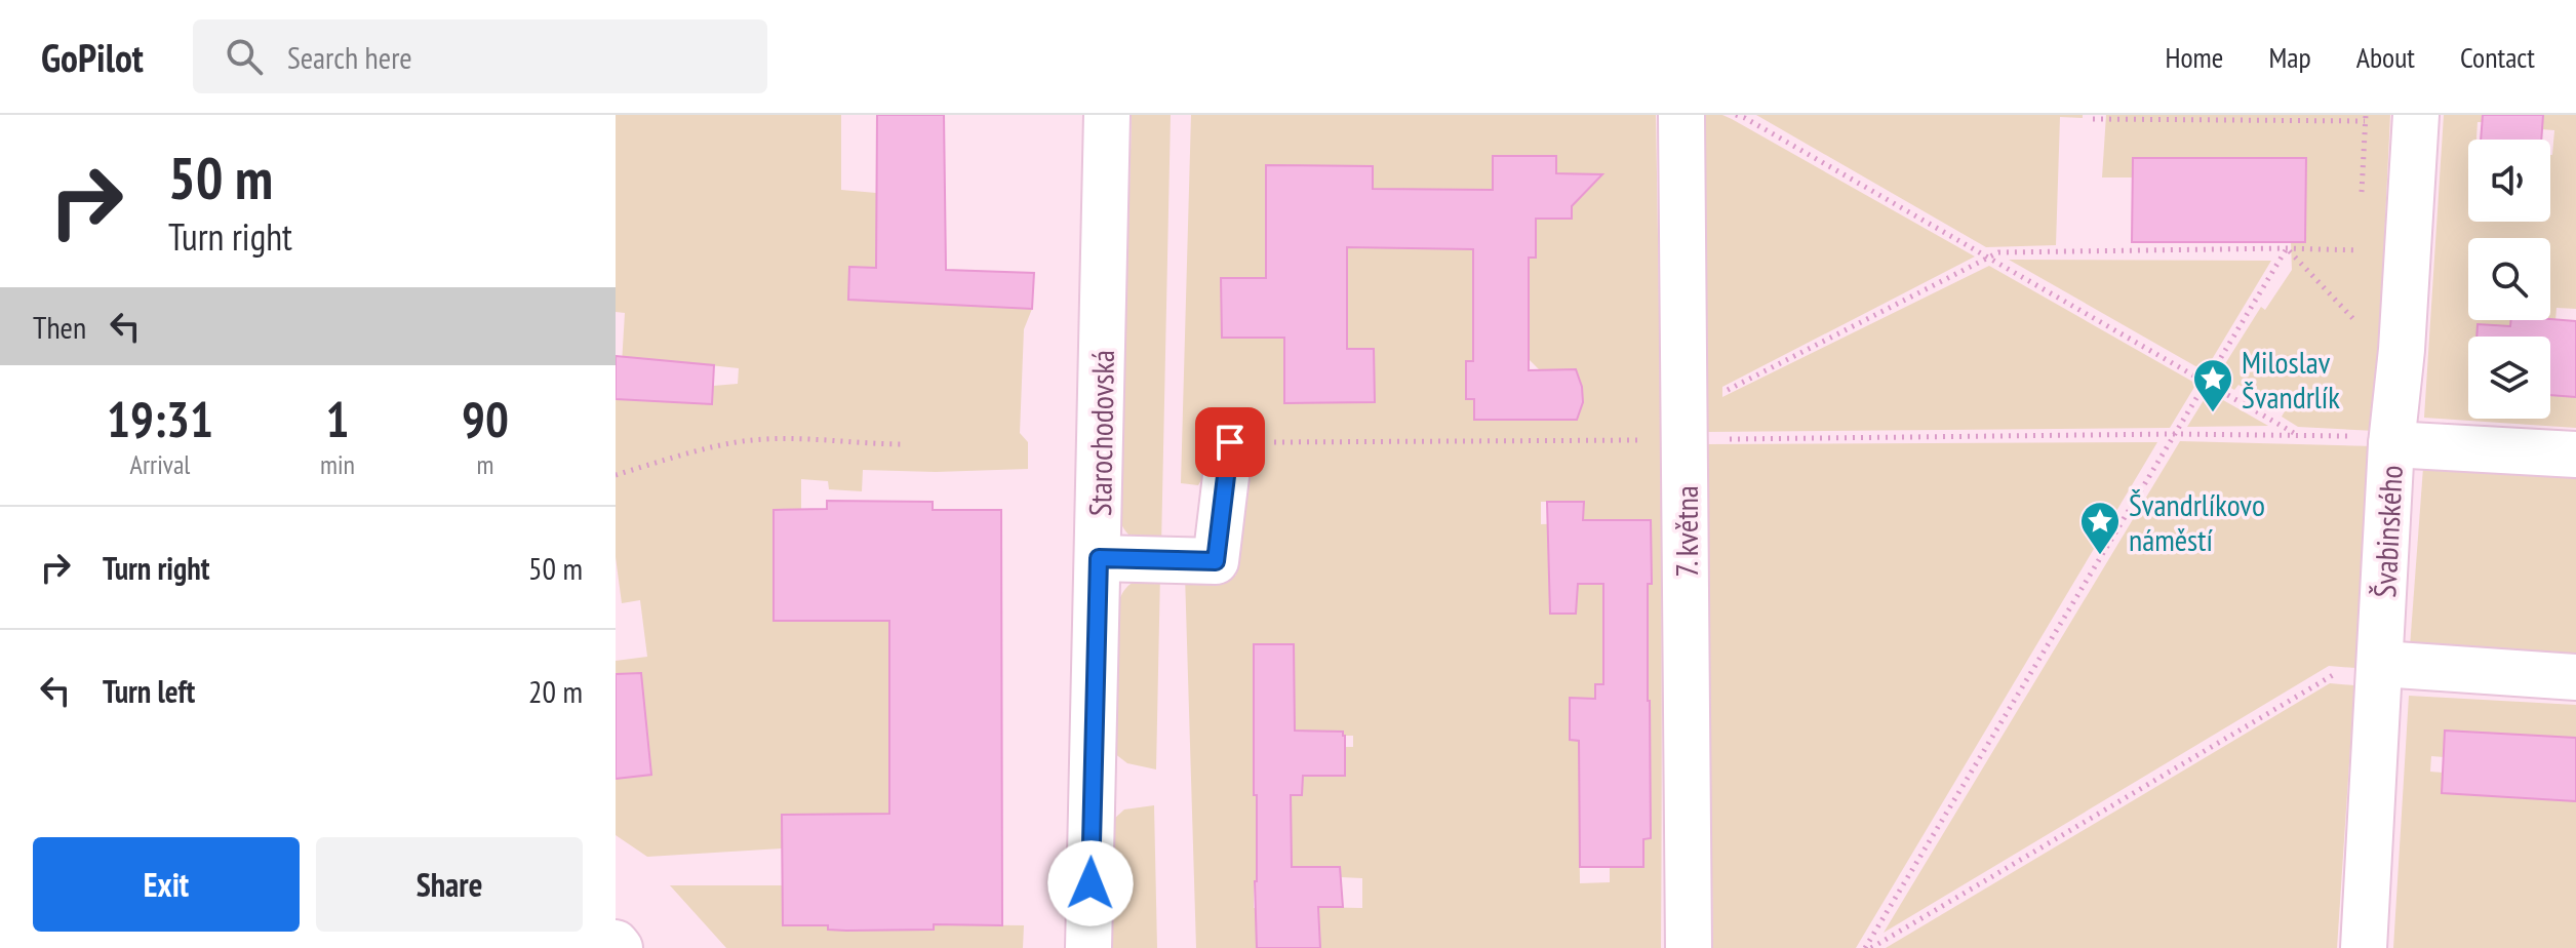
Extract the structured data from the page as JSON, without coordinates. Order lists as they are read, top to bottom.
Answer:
{
  "streets": {
    "street": ["Starochodovská", "7. května", "Švabinského"]
  },
  "places": {
    "place": ["Miloslav Švandrlík", "Švandrlíkovo náměstí"]
  },
  "page": {
    "header": "GoPilot",
    "search": "Search here",
    "nav": [
      "Home",
      "Map",
      "About",
      "Contact"
    ],
    "turn": ["50 m", "Turn right"],
    "then": "Then",
    "eta": [
      "19:31",
      "Arrival",
      "1",
      "min",
      "90",
      "m"
    ],
    "list": [
      {
        "name": "Turn right",
        "value": "50 m"
      },
      {
        "name": "Turn left",
        "value": "20 m"
      }
    ],
    "buttons": ["Exit", "Share"]
  }
}
